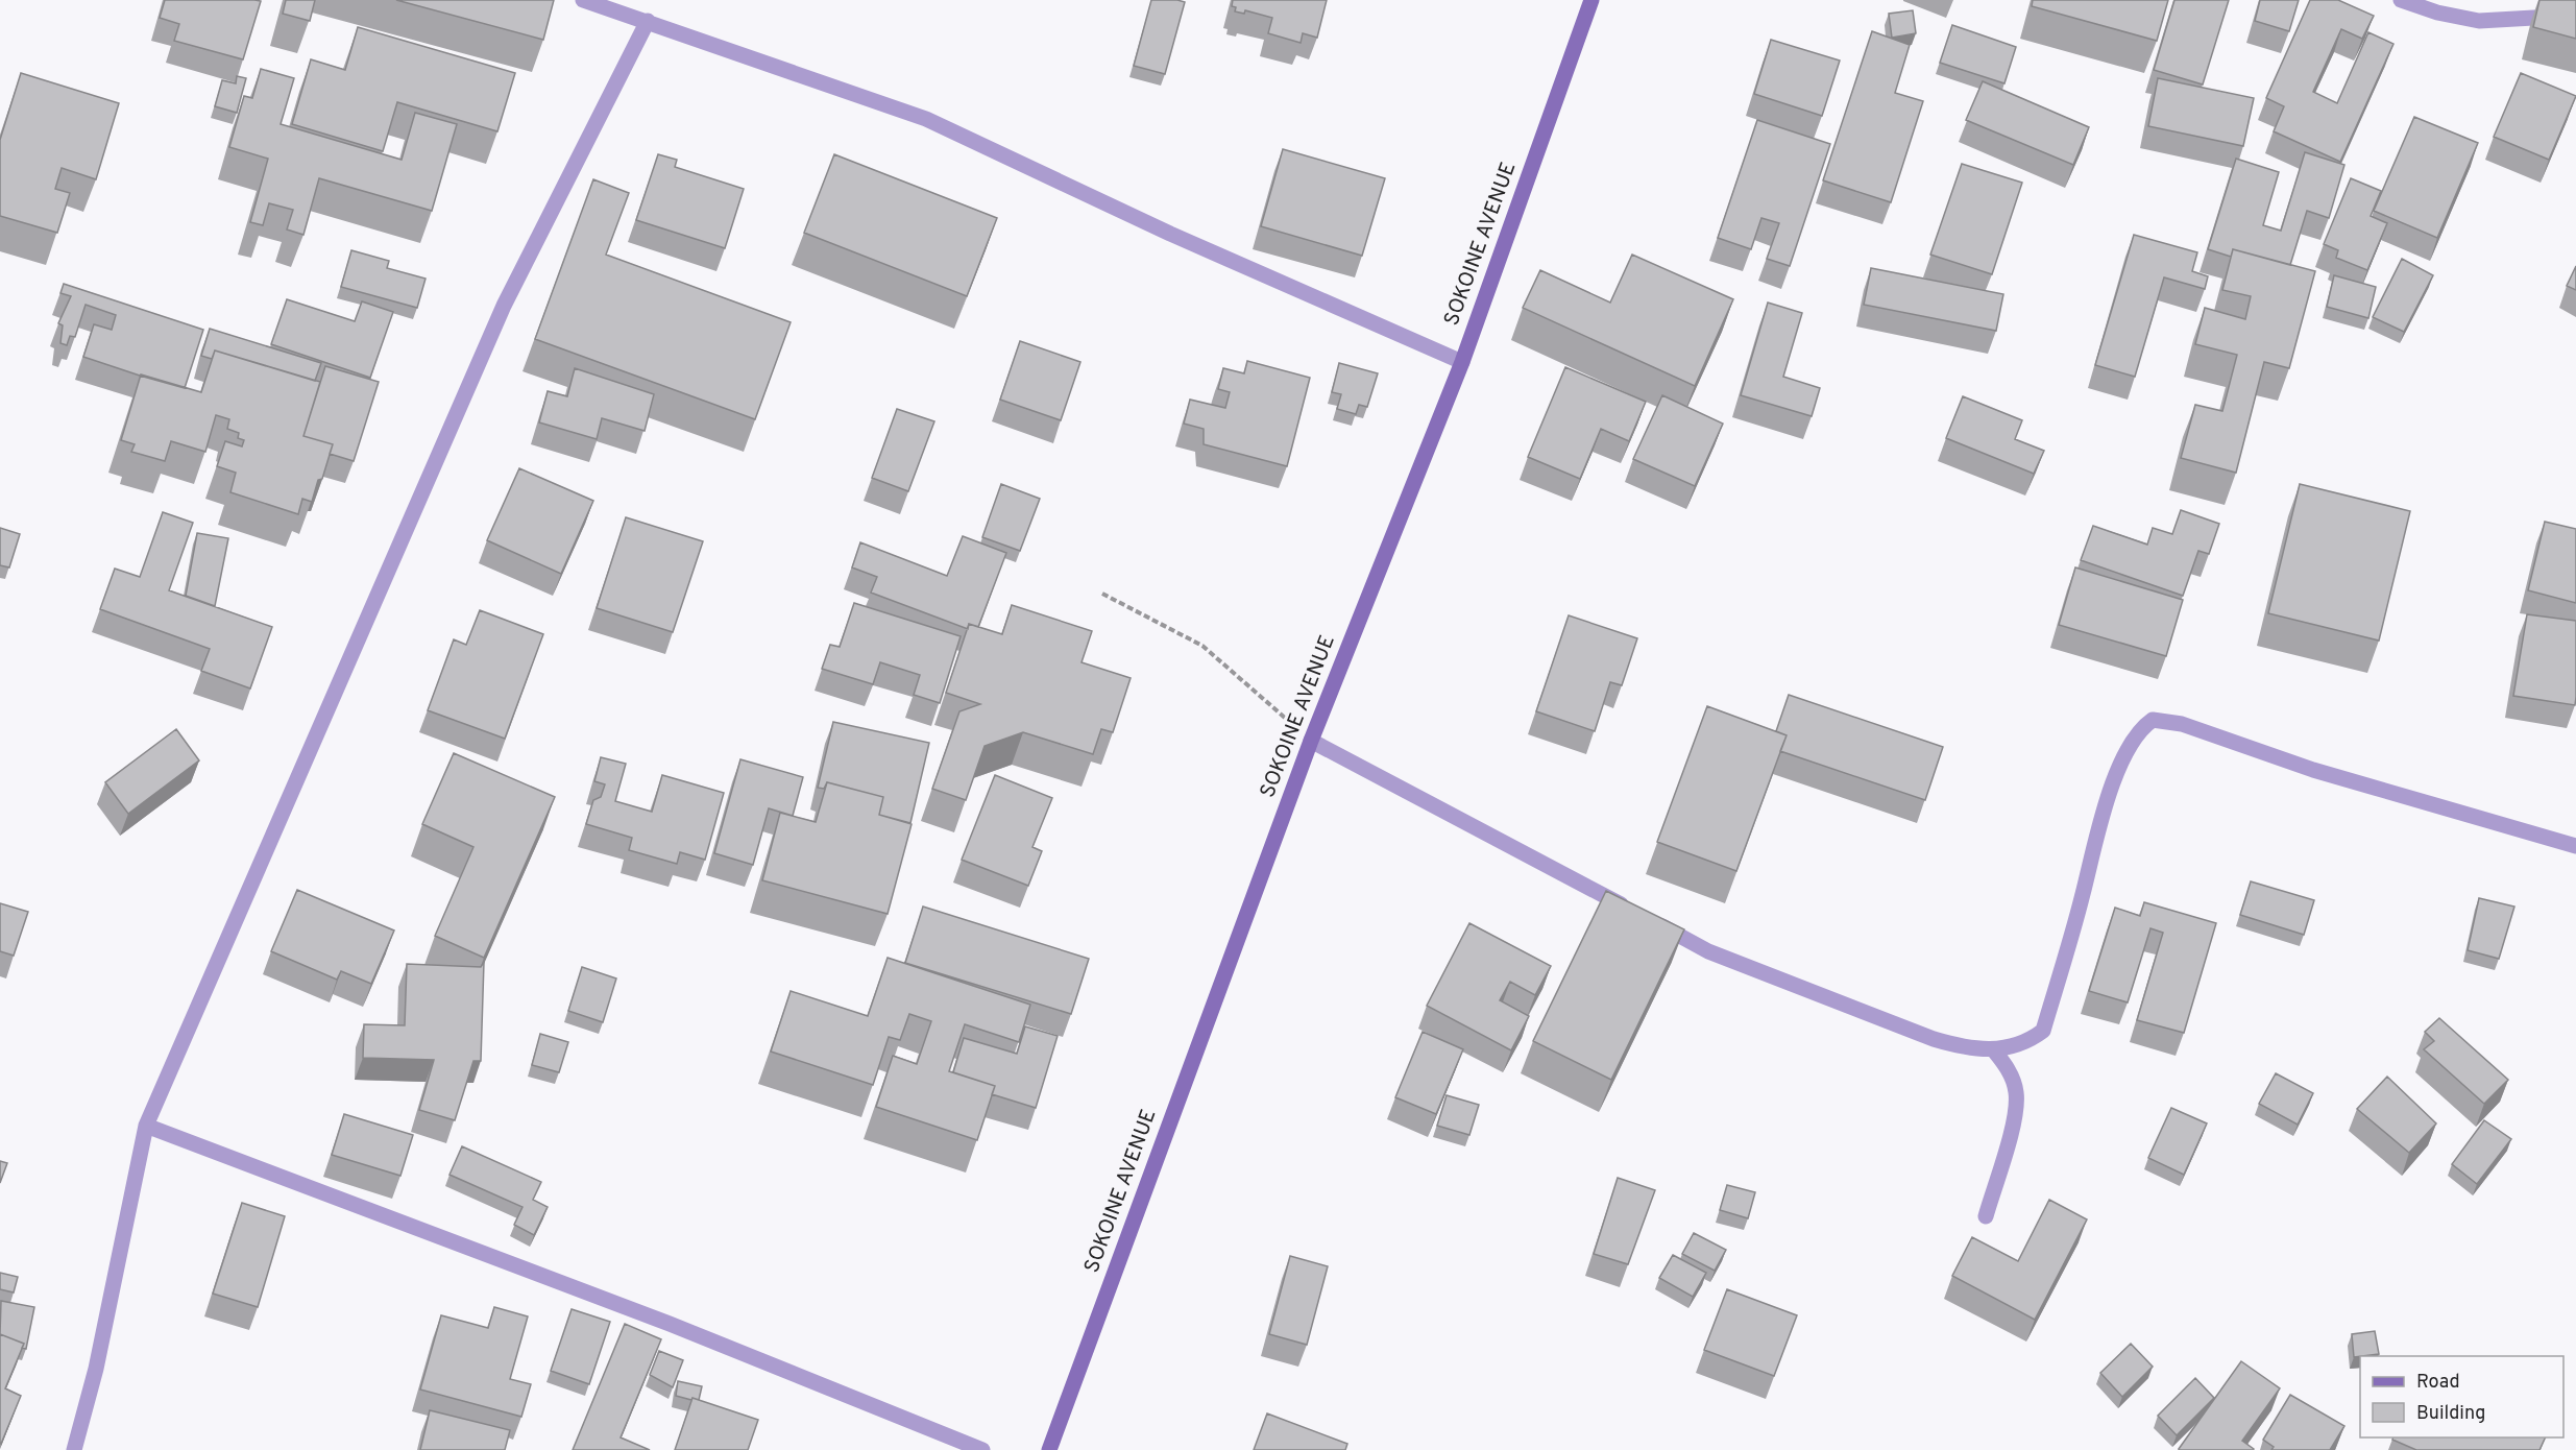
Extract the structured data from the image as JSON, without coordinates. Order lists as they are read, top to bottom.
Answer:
{
  "streets": {
    "street": ["SOKOINE AVENUE"]
  },
  "legend": ["Road", "Building"]
}
